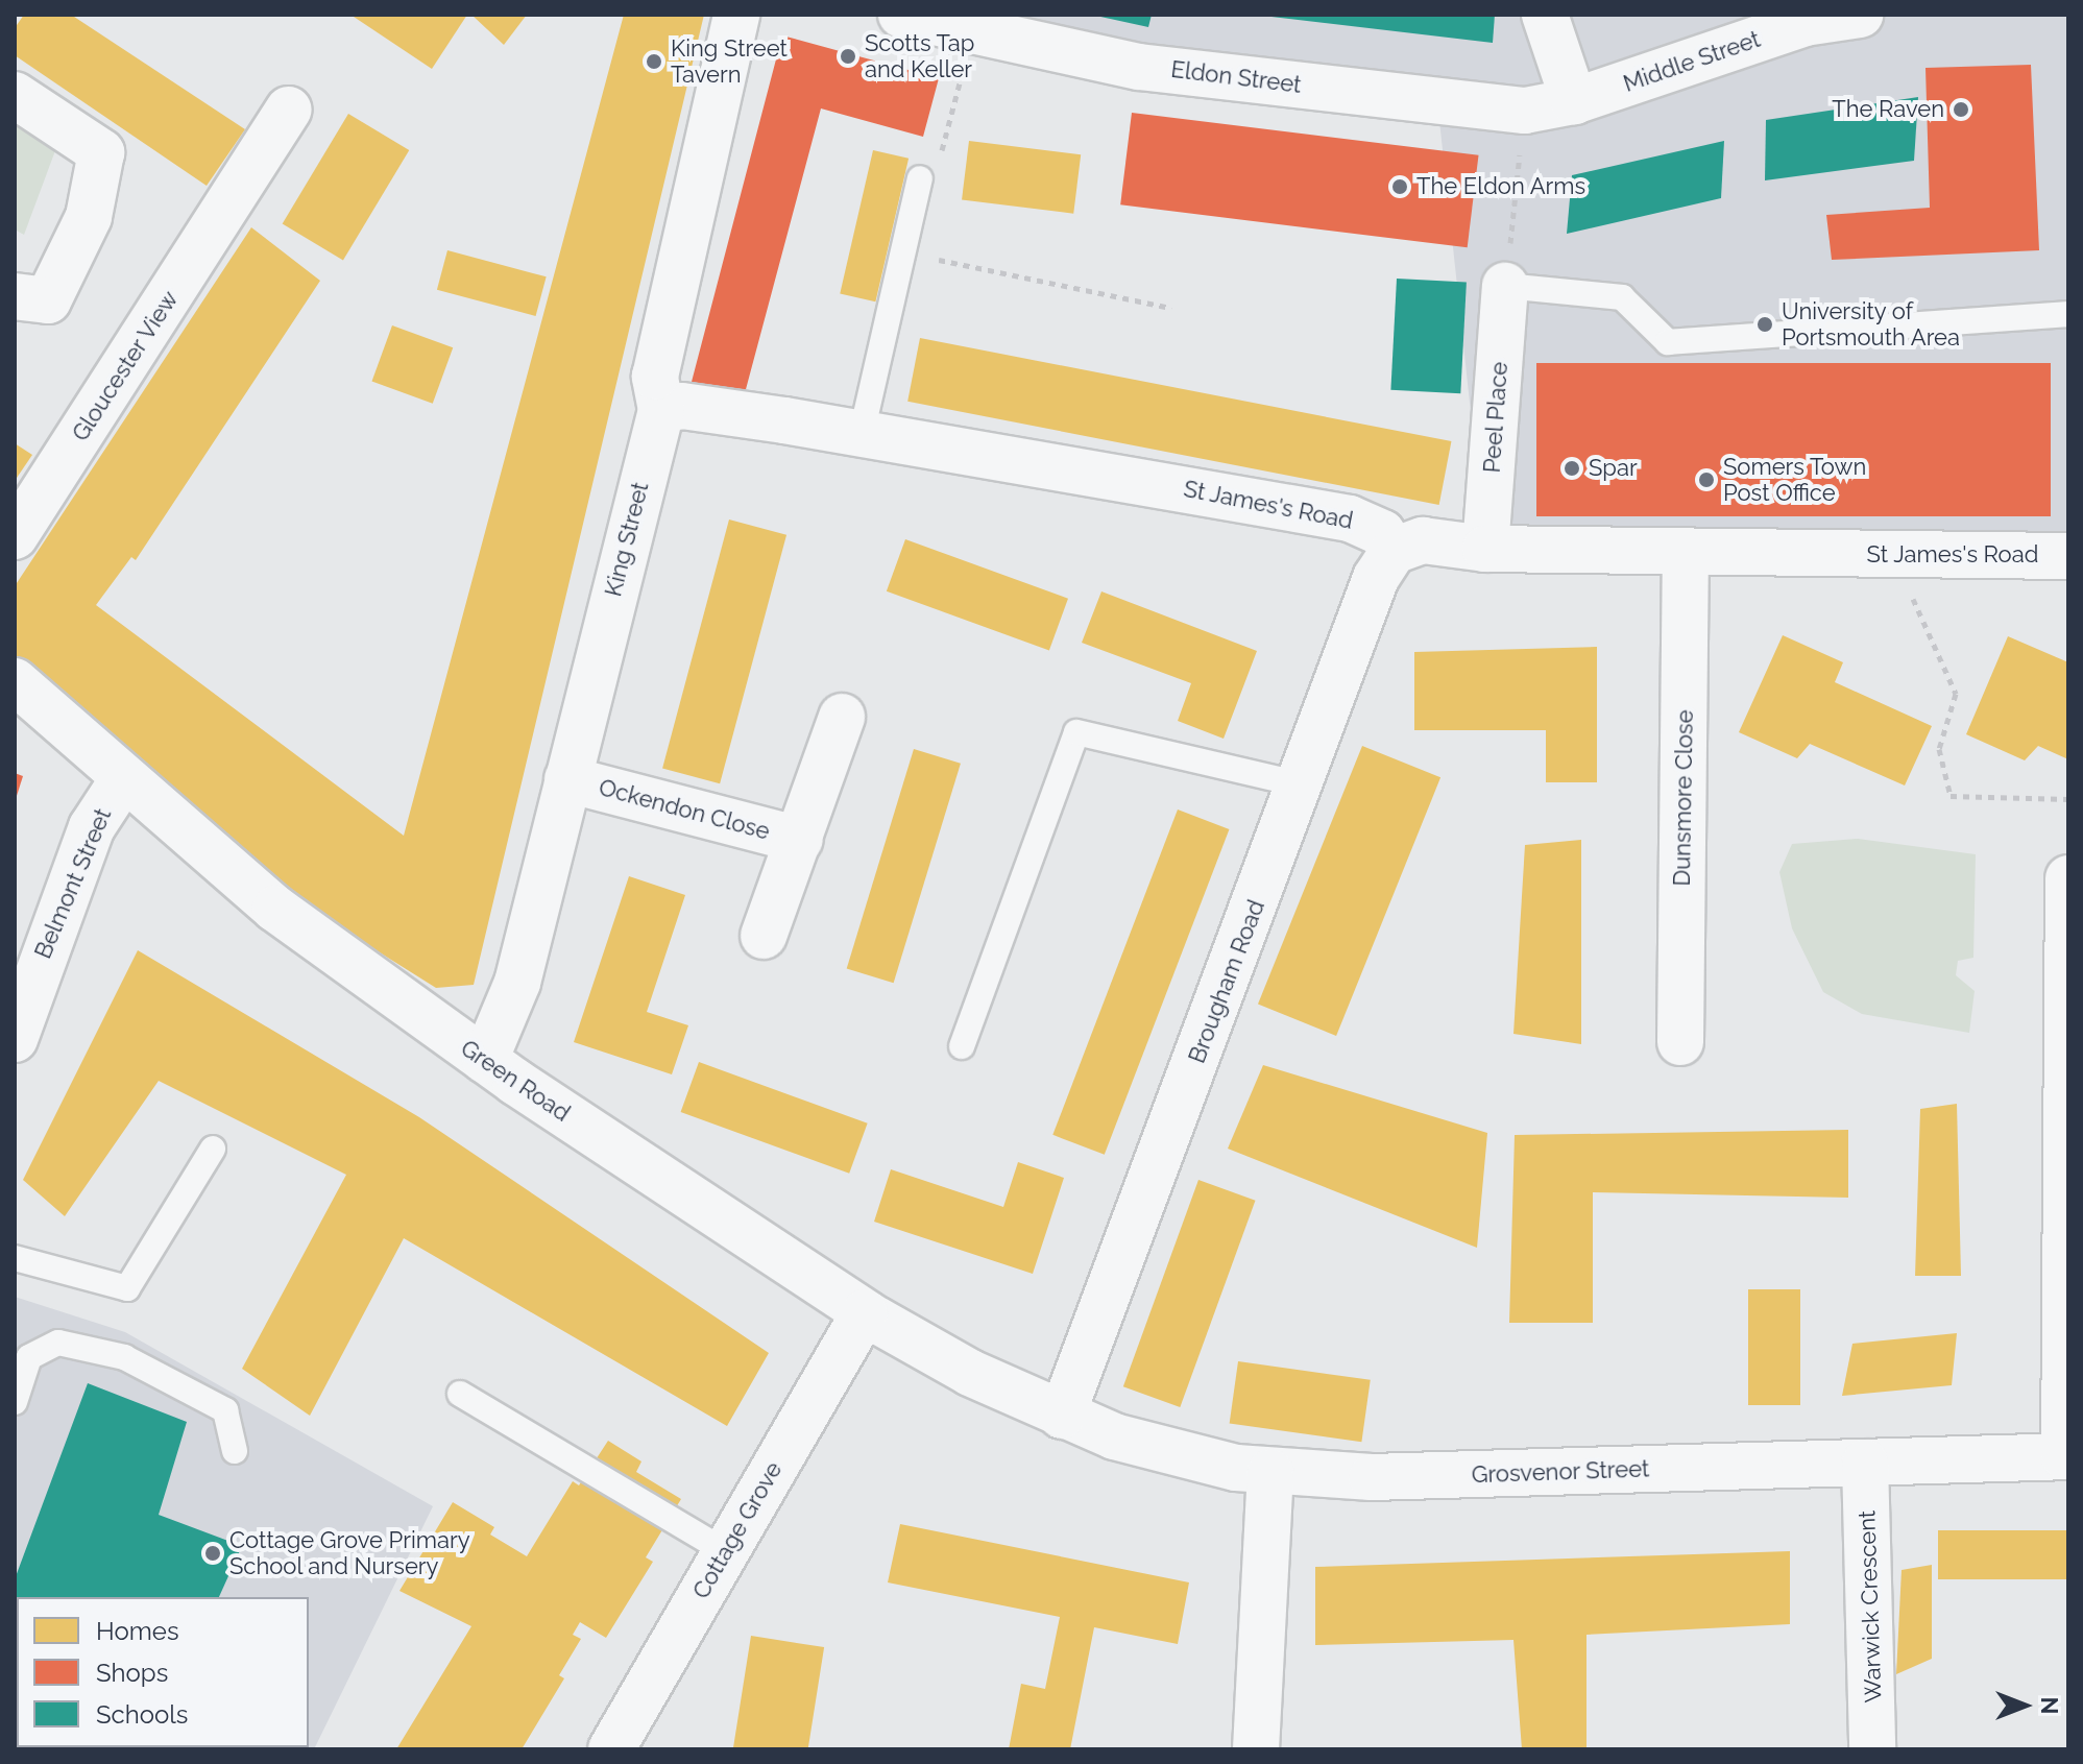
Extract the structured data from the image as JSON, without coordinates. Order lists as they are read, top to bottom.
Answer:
{
  "streets": {
    "street": [
      "Middle Street",
      "Eldon Street",
      "Gloucester View",
      "Peel Place",
      "St James's Road",
      "King Street",
      "Dunsmore Close",
      "Ockendon Close",
      "Belmont Street",
      "Brougham Road",
      "Green Road",
      "Grosvenor Street",
      "Cottage Grove",
      "Warwick Crescent"
    ]
  },
  "crossings": [
    ["Middle Street", "Eldon Street"],
    ["Peel Place", "St James's Road"],
    ["St James's Road", "King Street"],
    ["St James's Road", "Dunsmore Close"],
    ["St James's Road", "Brougham Road"],
    ["King Street", "Ockendon Close"],
    ["King Street", "Green Road"],
    ["Belmont Street", "Green Road"],
    ["Brougham Road", "Green Road"],
    ["Brougham Road", "Grosvenor Street"],
    ["Green Road", "Grosvenor Street"],
    ["Green Road", "Cottage Grove"],
    ["Grosvenor Street", "Warwick Crescent"]
  ],
  "places": [
    "Scotts Tap and Keller",
    "King Street Tavern",
    "The Raven",
    "The Eldon Arms",
    "University of Portsmouth Area",
    "Spar",
    "Somers Town Post Office",
    "Cottage Grove Primary School and Nursery"
  ],
  "legend": ["Homes", "Shops", "Schools"],
  "north": "right"
}
